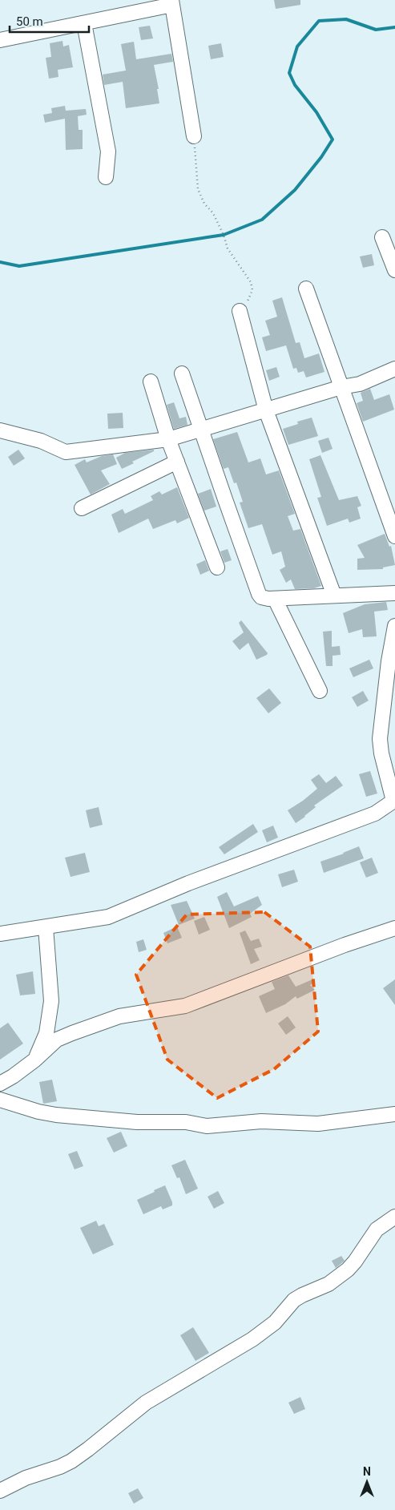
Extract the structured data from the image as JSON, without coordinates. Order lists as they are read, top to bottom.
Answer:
{
  "scale_bar": "50 m",
  "north": "top"
}
